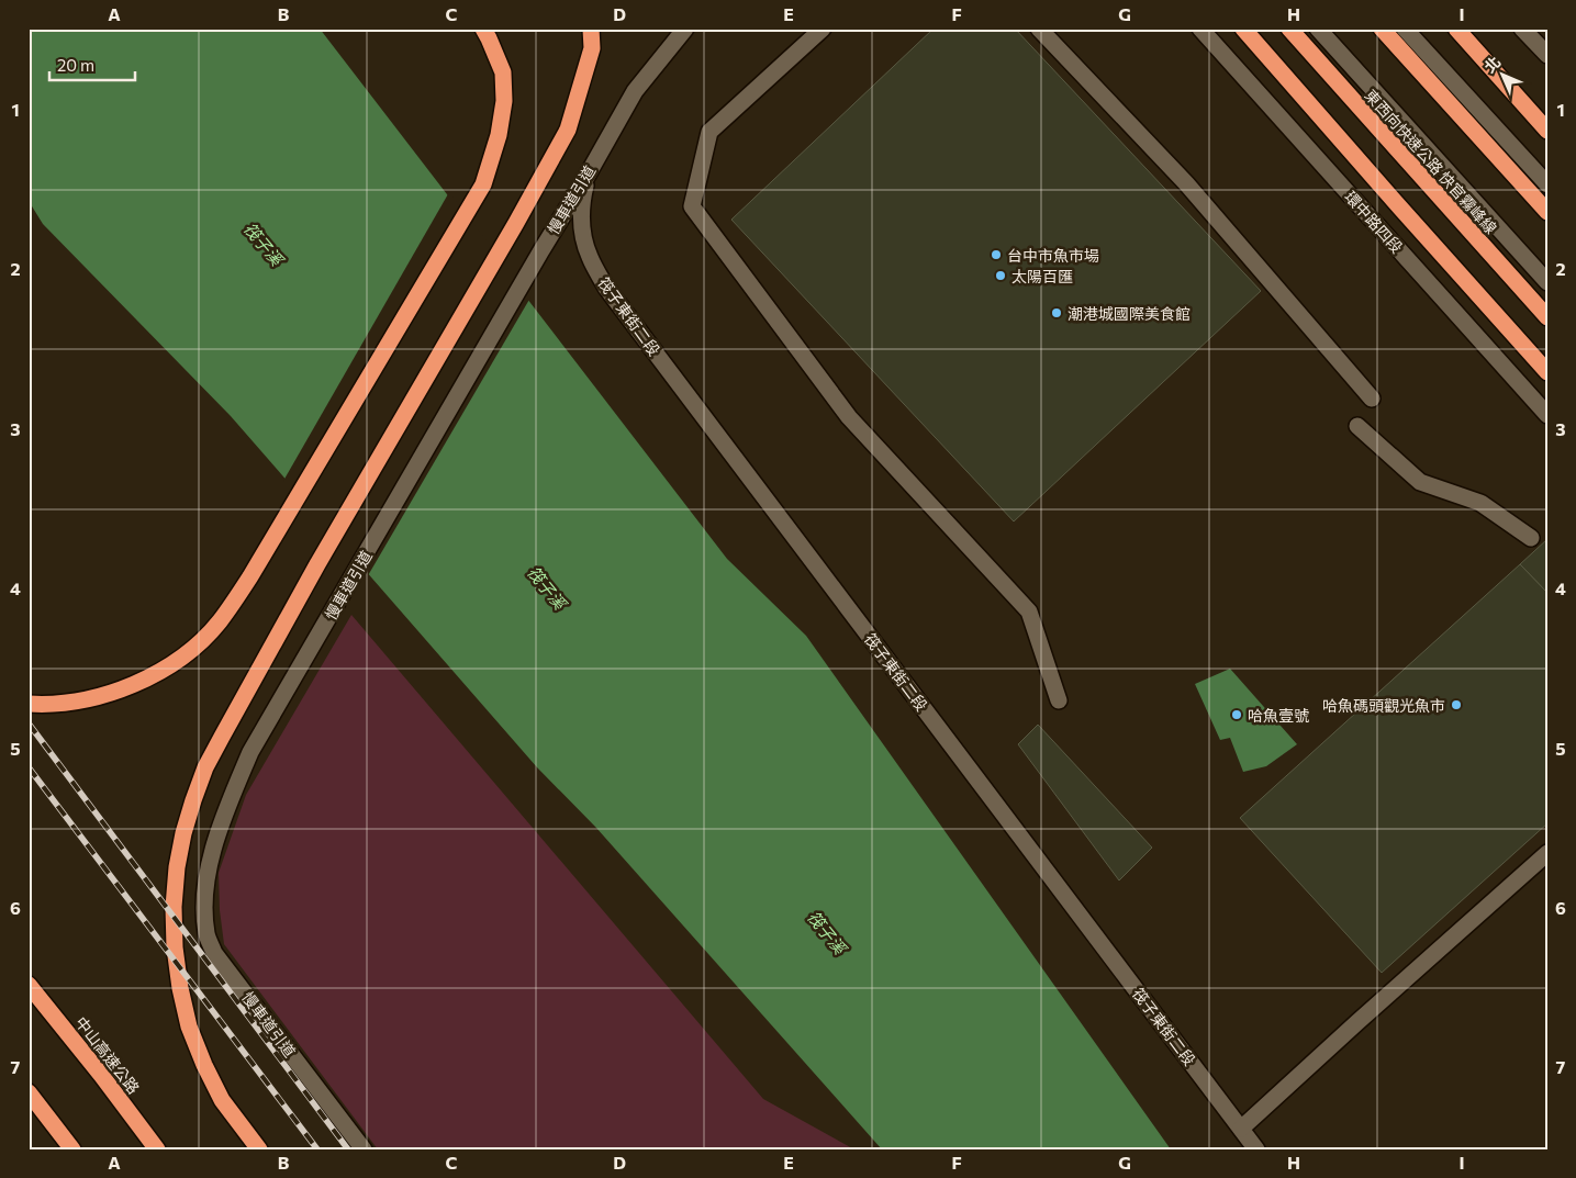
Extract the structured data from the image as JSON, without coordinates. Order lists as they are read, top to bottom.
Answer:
{
  "streets": {
    "highway": ["東西向快速公路 快官霧峰線", "中山高速公路"],
    "street": ["慢車道引道", "環中路四段", "筏子東街二段"]
  },
  "crossings": [
    ["慢車道引道", "筏子東街二段"]
  ],
  "water": ["筏子溪"],
  "places": [
    "台中市魚市場",
    "太陽百匯",
    "潮港城國際美食館",
    "哈魚碼頭觀光魚市",
    "哈魚壹號"
  ],
  "scale_bar": "20 m",
  "north": "top left",
  "grid": {
    "columns": [
      "A",
      "B",
      "C",
      "D",
      "E",
      "F",
      "G",
      "H",
      "I"
    ],
    "rows": [
      "1",
      "2",
      "3",
      "4",
      "5",
      "6",
      "7"
    ]
  }
}
